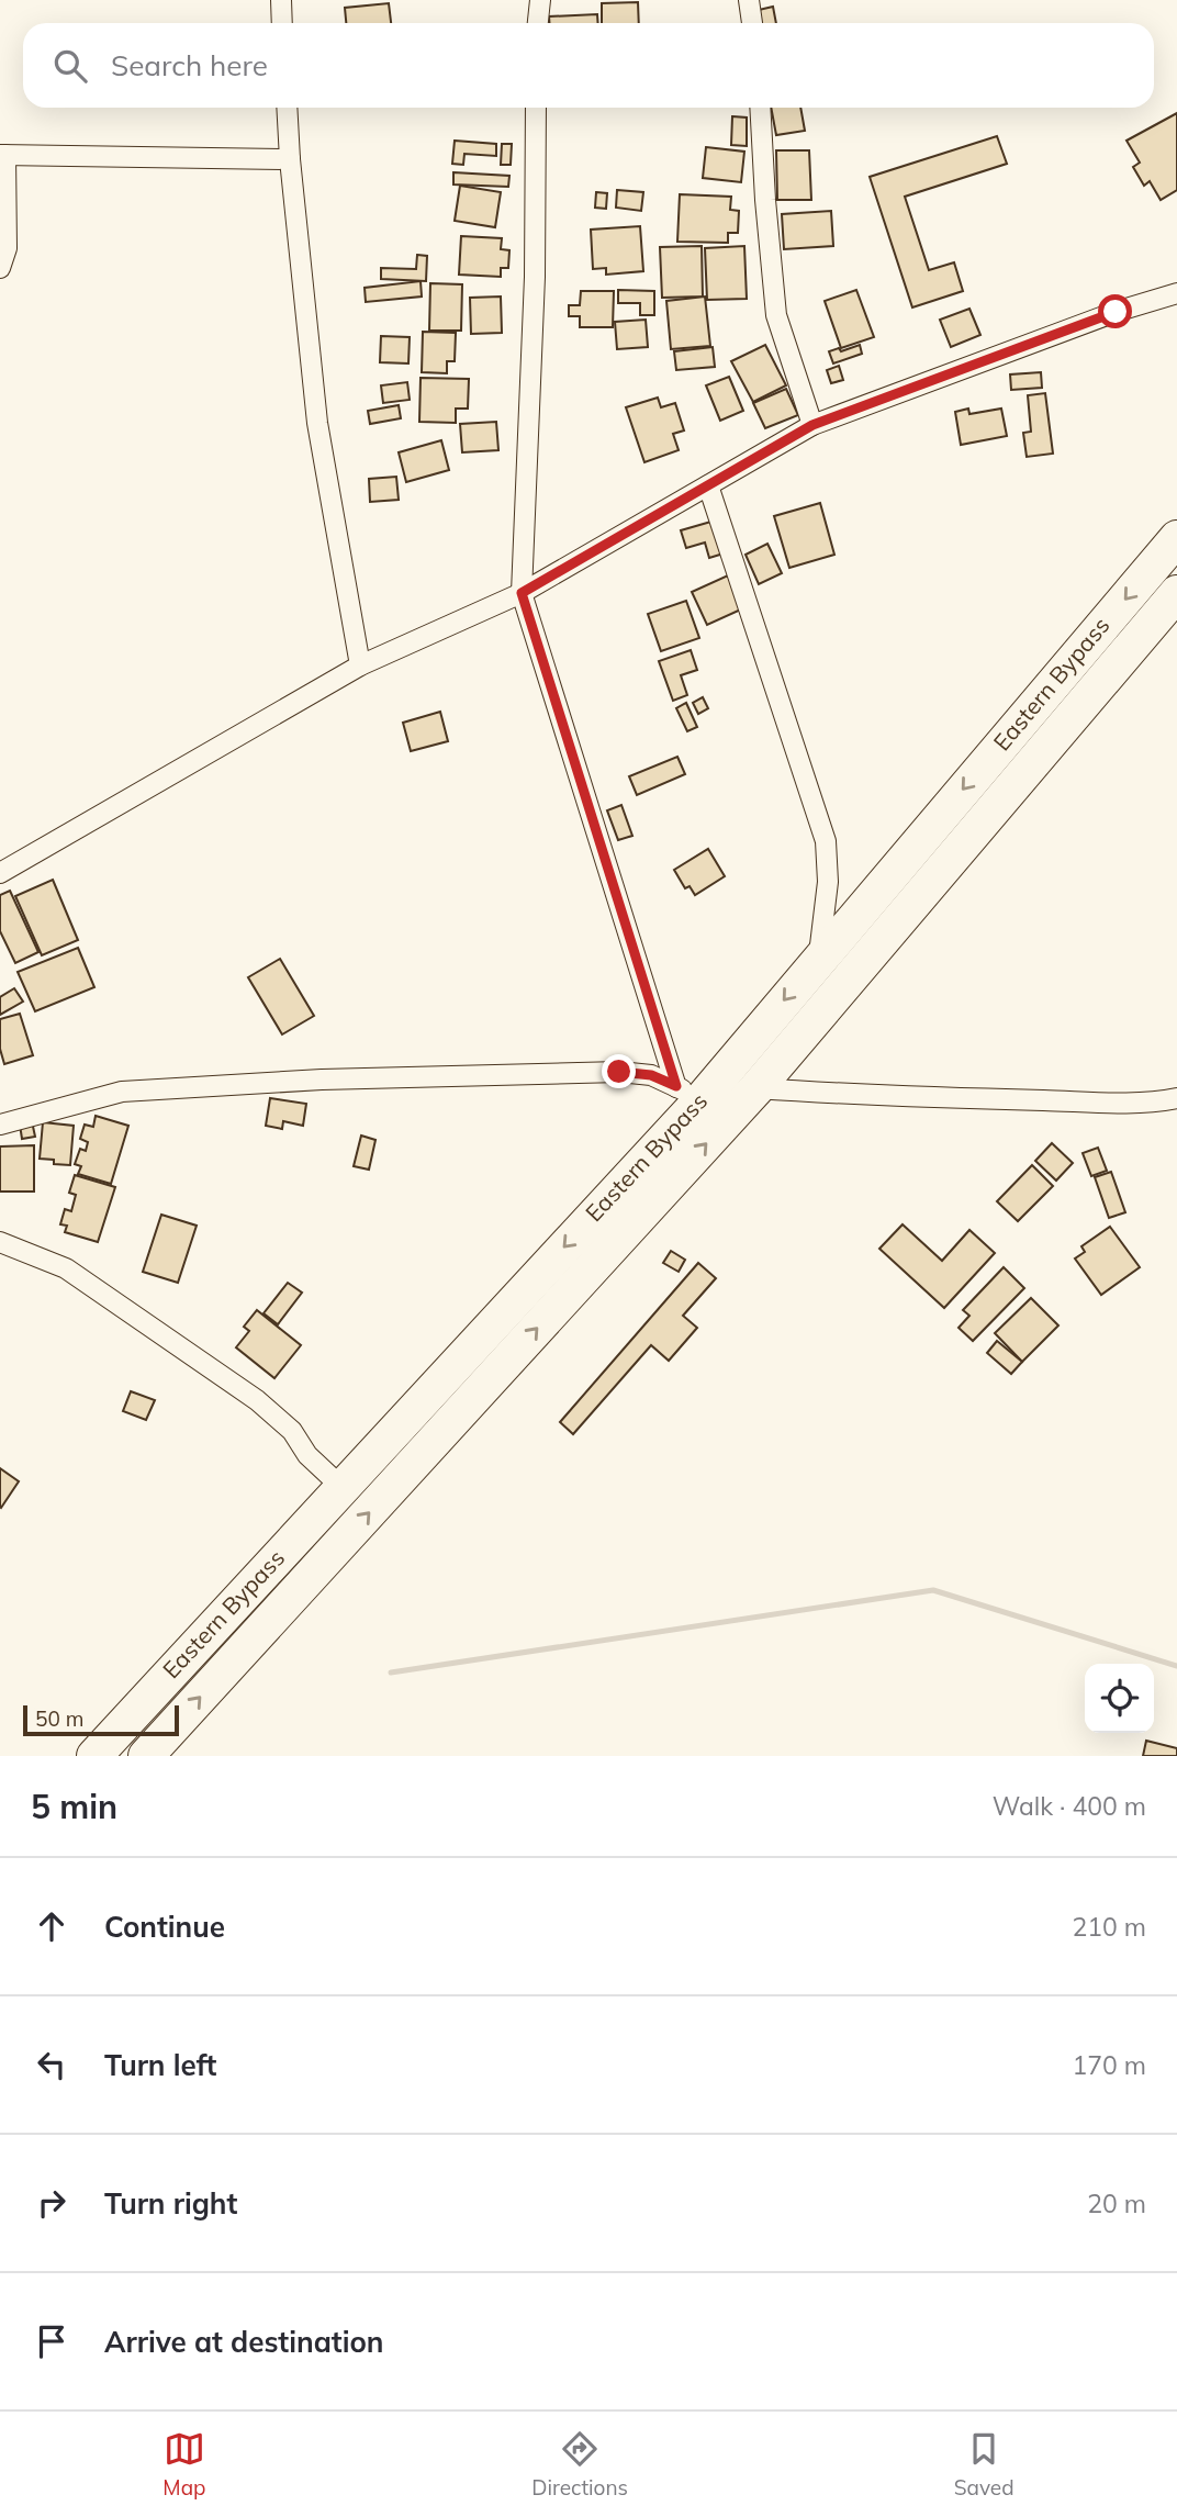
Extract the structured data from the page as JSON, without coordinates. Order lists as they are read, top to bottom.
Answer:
{
  "streets": {
    "highway": ["Eastern Bypass"]
  },
  "scale_bar": "50 m",
  "page": {
    "search": "Search here",
    "scale": "50 m",
    "heading": ["5 min", "Walk · 400 m"],
    "list": [
      ["Continue", "210 m"],
      ["Turn left", "170 m"],
      ["Turn right", "20 m"],
      "Arrive at destination"
    ],
    "nav": ["Map", "Directions", "Saved"]
  }
}
